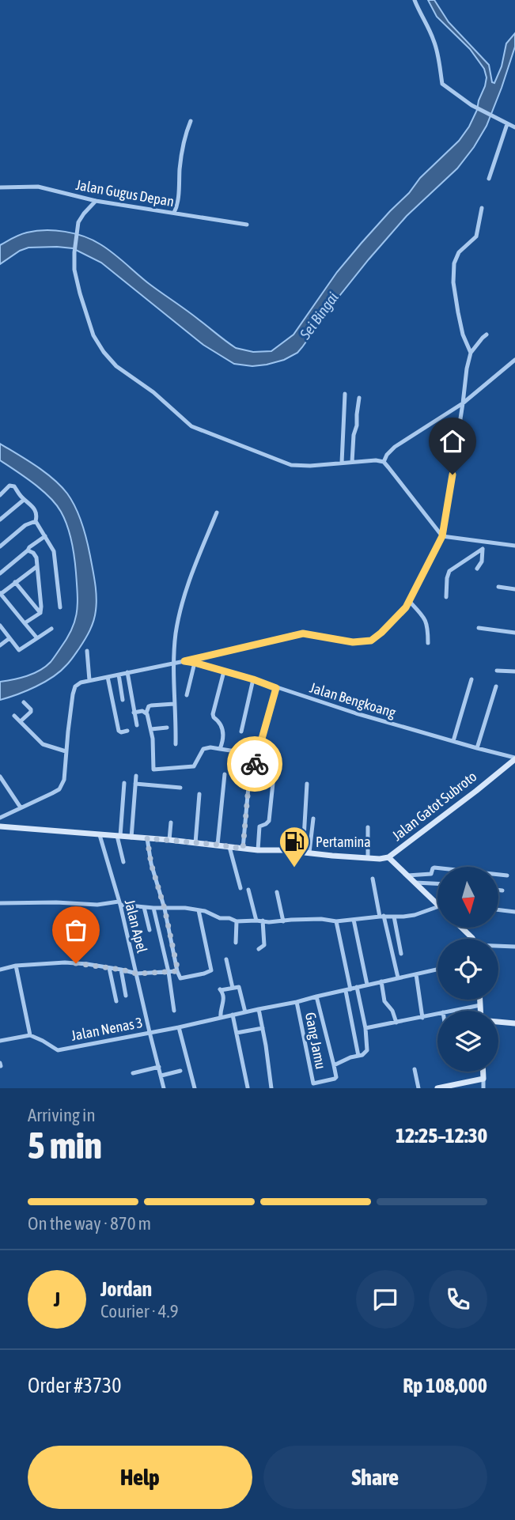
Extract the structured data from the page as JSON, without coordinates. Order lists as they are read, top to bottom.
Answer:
{
  "streets": {
    "main road": ["Jalan Gatot Subroto"],
    "street": [
      "Jalan Gugus Depan",
      "Jalan Bengkoang",
      "Jalan Apel",
      "Jalan Nenas 3",
      "Gang Jamu"
    ]
  },
  "crossings": [
    ["Jalan Bengkoang", "Jalan Gatot Subroto"],
    ["Jalan Gatot Subroto", "Jalan Apel"],
    ["Jalan Apel", "Jalan Nenas 3"],
    ["Jalan Nenas 3", "Gang Jamu"]
  ],
  "water": ["Sei Bingai"],
  "places": {
    "fuel station": ["Pertamina"]
  },
  "north": "bottom",
  "page": {
    "heading": ["5 min", "Arriving in", "12:25–12:30"],
    "panel": [
      "Jordan",
      "Courier · 4.9",
      "Order #3730",
      "Rp 108,000"
    ],
    "bar": "On the way · 870 m",
    "round": "J",
    "buttons": ["Help", "Share"]
  }
}
